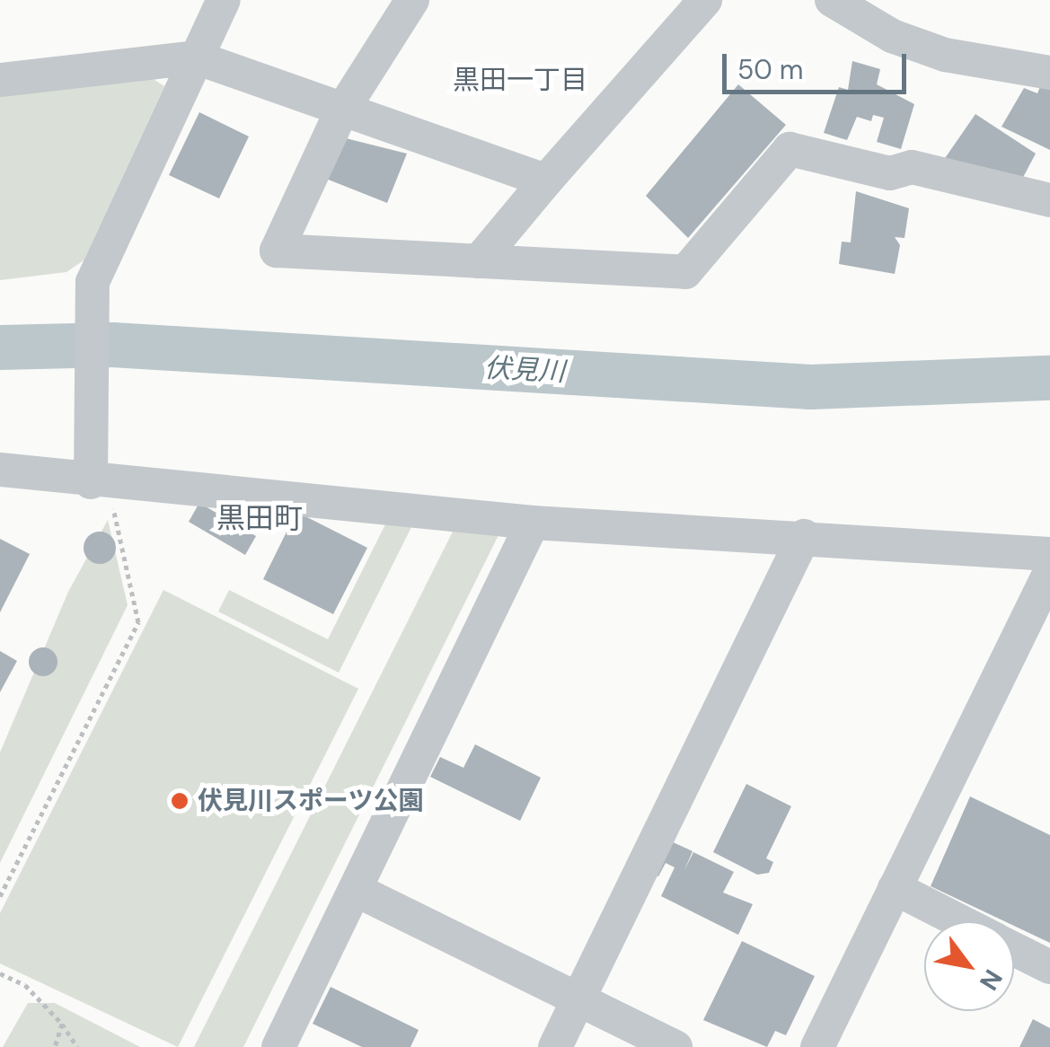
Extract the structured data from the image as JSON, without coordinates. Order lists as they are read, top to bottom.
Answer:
{
  "districts": ["黒田一丁目", "黒田町"],
  "water": ["伏見川"],
  "places": ["伏見川スポーツ公園"],
  "scale_bar": "50 m",
  "north": "bottom right"
}
